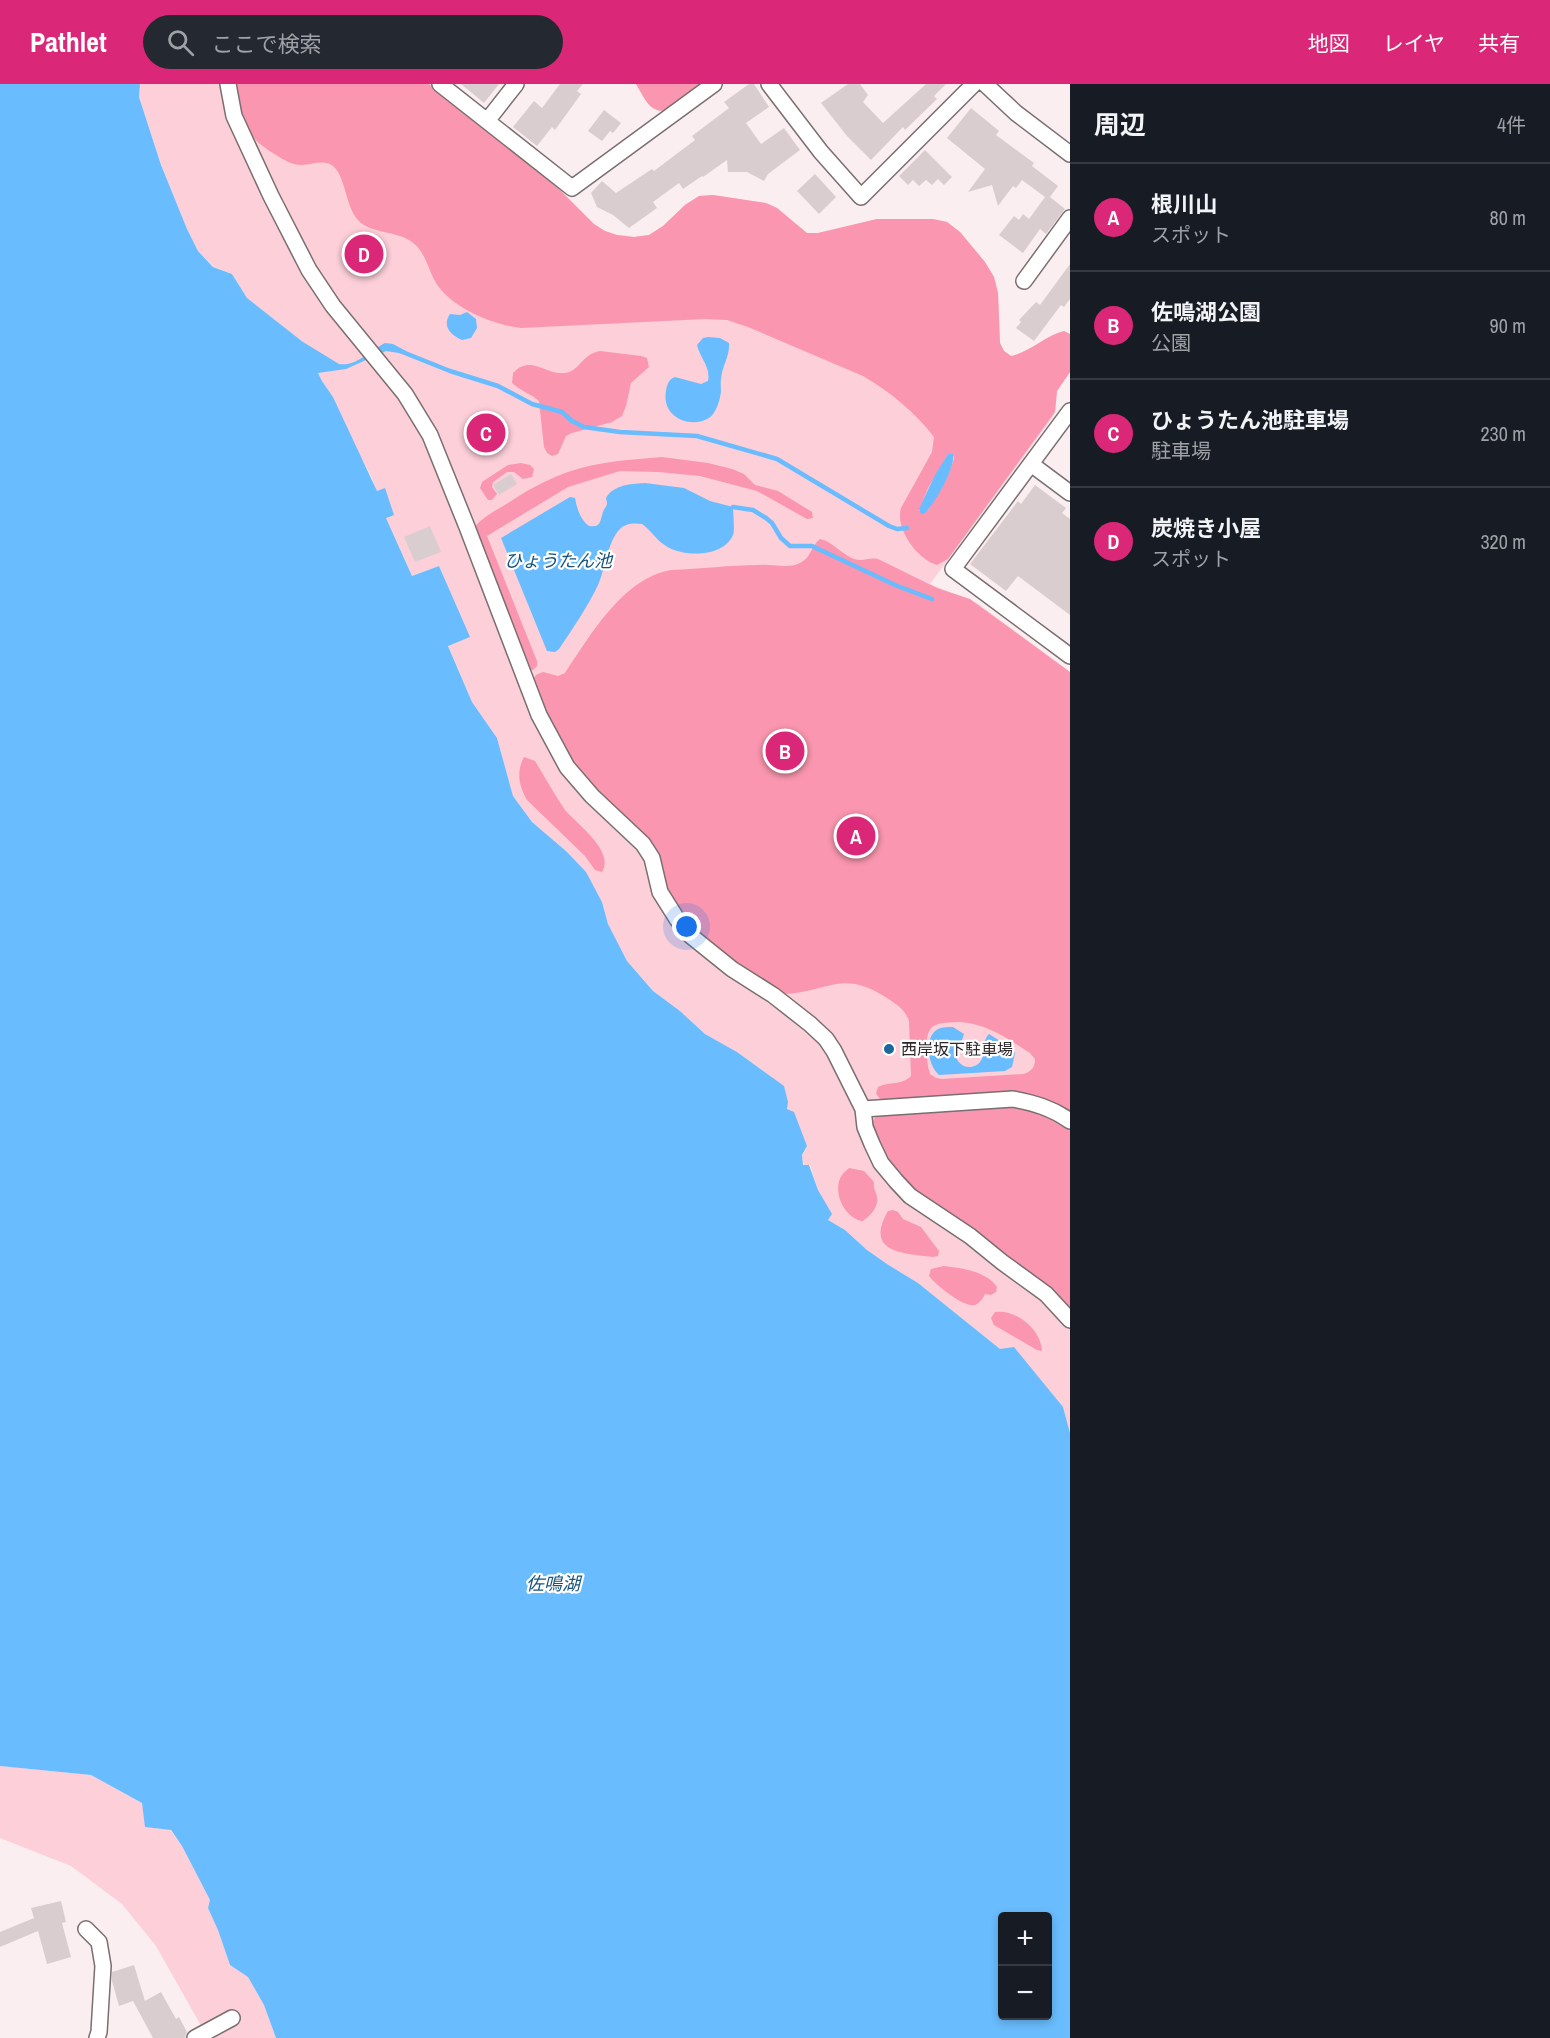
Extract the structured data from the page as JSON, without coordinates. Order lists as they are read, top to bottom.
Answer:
{
  "water": ["ひょうたん池", "佐鳴湖"],
  "places": ["西岸坂下駐車場"],
  "page": {
    "header": "Pathlet",
    "search": "ここで検索",
    "nav": ["地図", "レイヤ", "共有"],
    "heading": ["周辺", "4件"],
    "list": [
      {
        "mark": "A",
        "name": "根川山",
        "note": "スポット",
        "value": "80 m"
      },
      {
        "mark": "B",
        "name": "佐鳴湖公園",
        "note": "公園",
        "value": "90 m"
      },
      {
        "mark": "C",
        "name": "ひょうたん池駐車場",
        "note": "駐車場",
        "value": "230 m"
      },
      {
        "mark": "D",
        "name": "炭焼き小屋",
        "note": "スポット",
        "value": "320 m"
      }
    ],
    "pins": [
      "D",
      "C",
      "B",
      "A"
    ],
    "map_buttons": ["+", "−"]
  }
}
